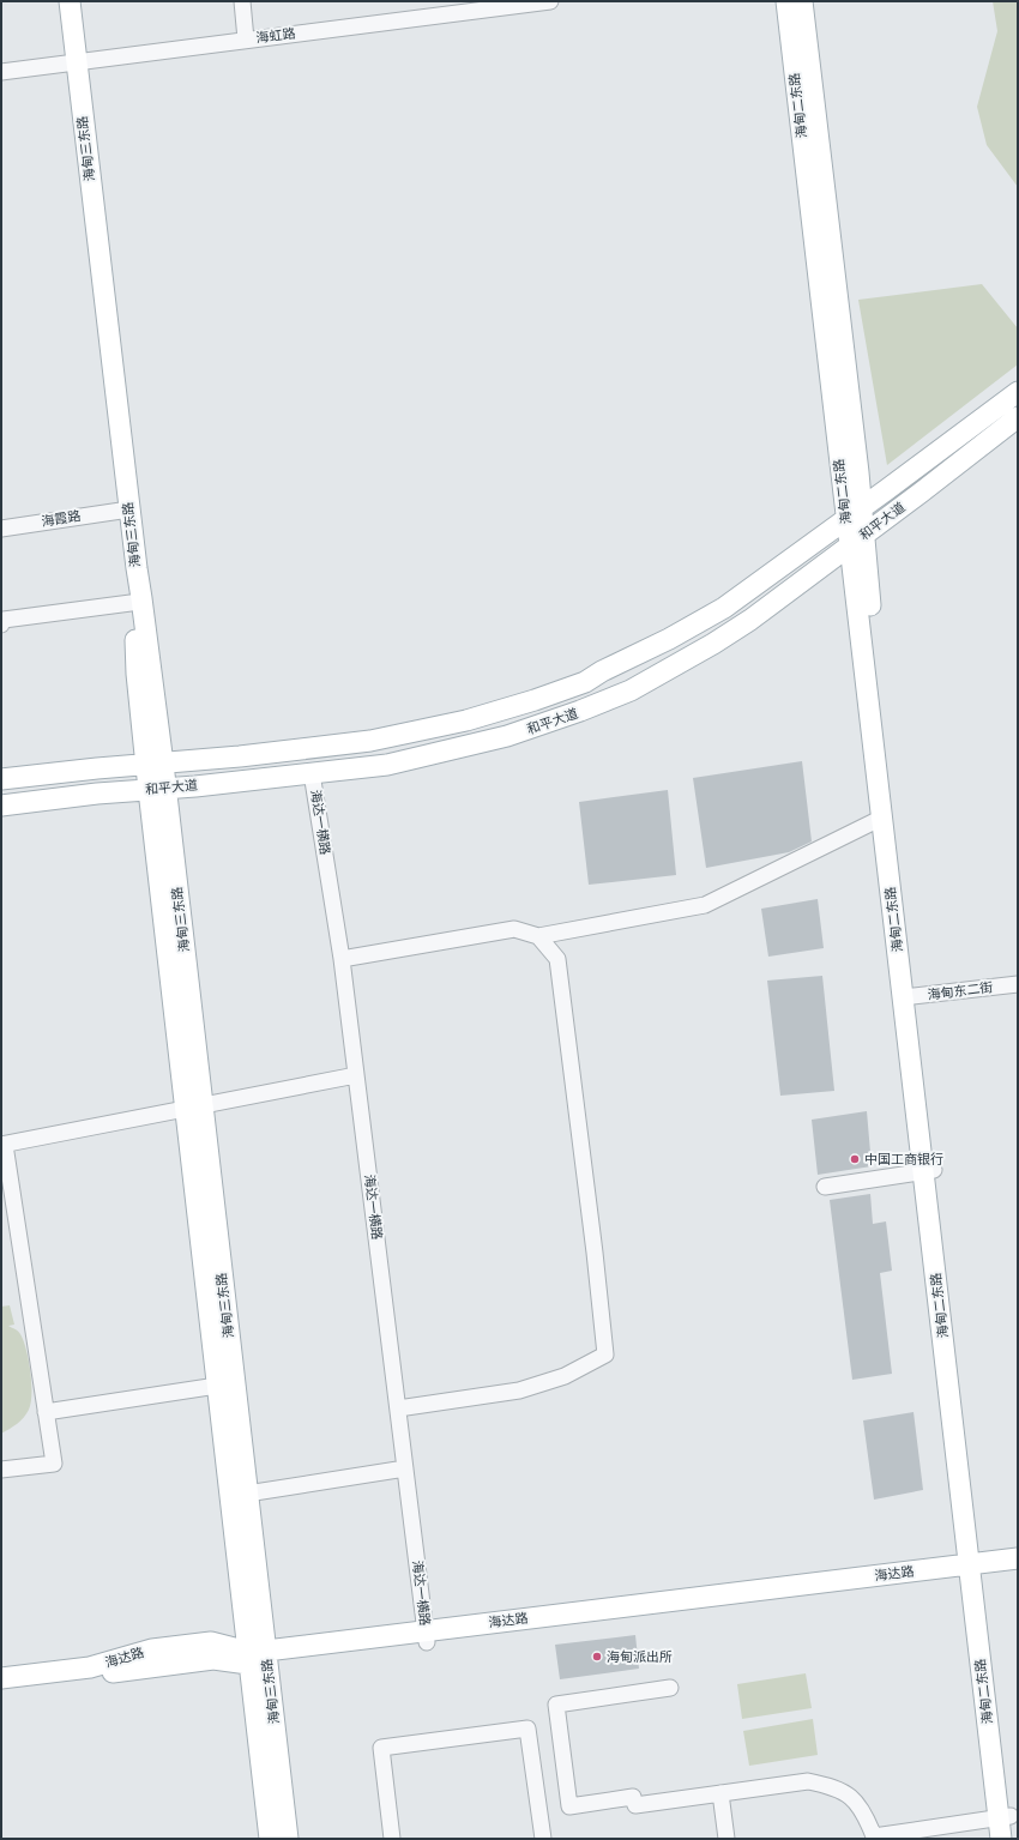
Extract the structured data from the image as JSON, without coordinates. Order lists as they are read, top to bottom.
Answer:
{
  "streets": {
    "main road": [
      "海甸二东路",
      "海甸三东路",
      "和平大道",
      "海达路"
    ],
    "street": [
      "海虹路",
      "海霞路",
      "海达一横路",
      "海甸东二街"
    ]
  },
  "crossings": [
    ["海虹路", "海甸三东路"],
    ["海甸二东路", "和平大道"],
    ["海甸二东路", "海甸东二街"],
    ["海甸二东路", "海达路"],
    ["海甸三东路", "和平大道"],
    ["海甸三东路", "海达路"],
    ["和平大道", "海达一横路"],
    ["海达一横路", "海达路"]
  ],
  "places": ["中国工商银行", "海甸派出所"]
}
